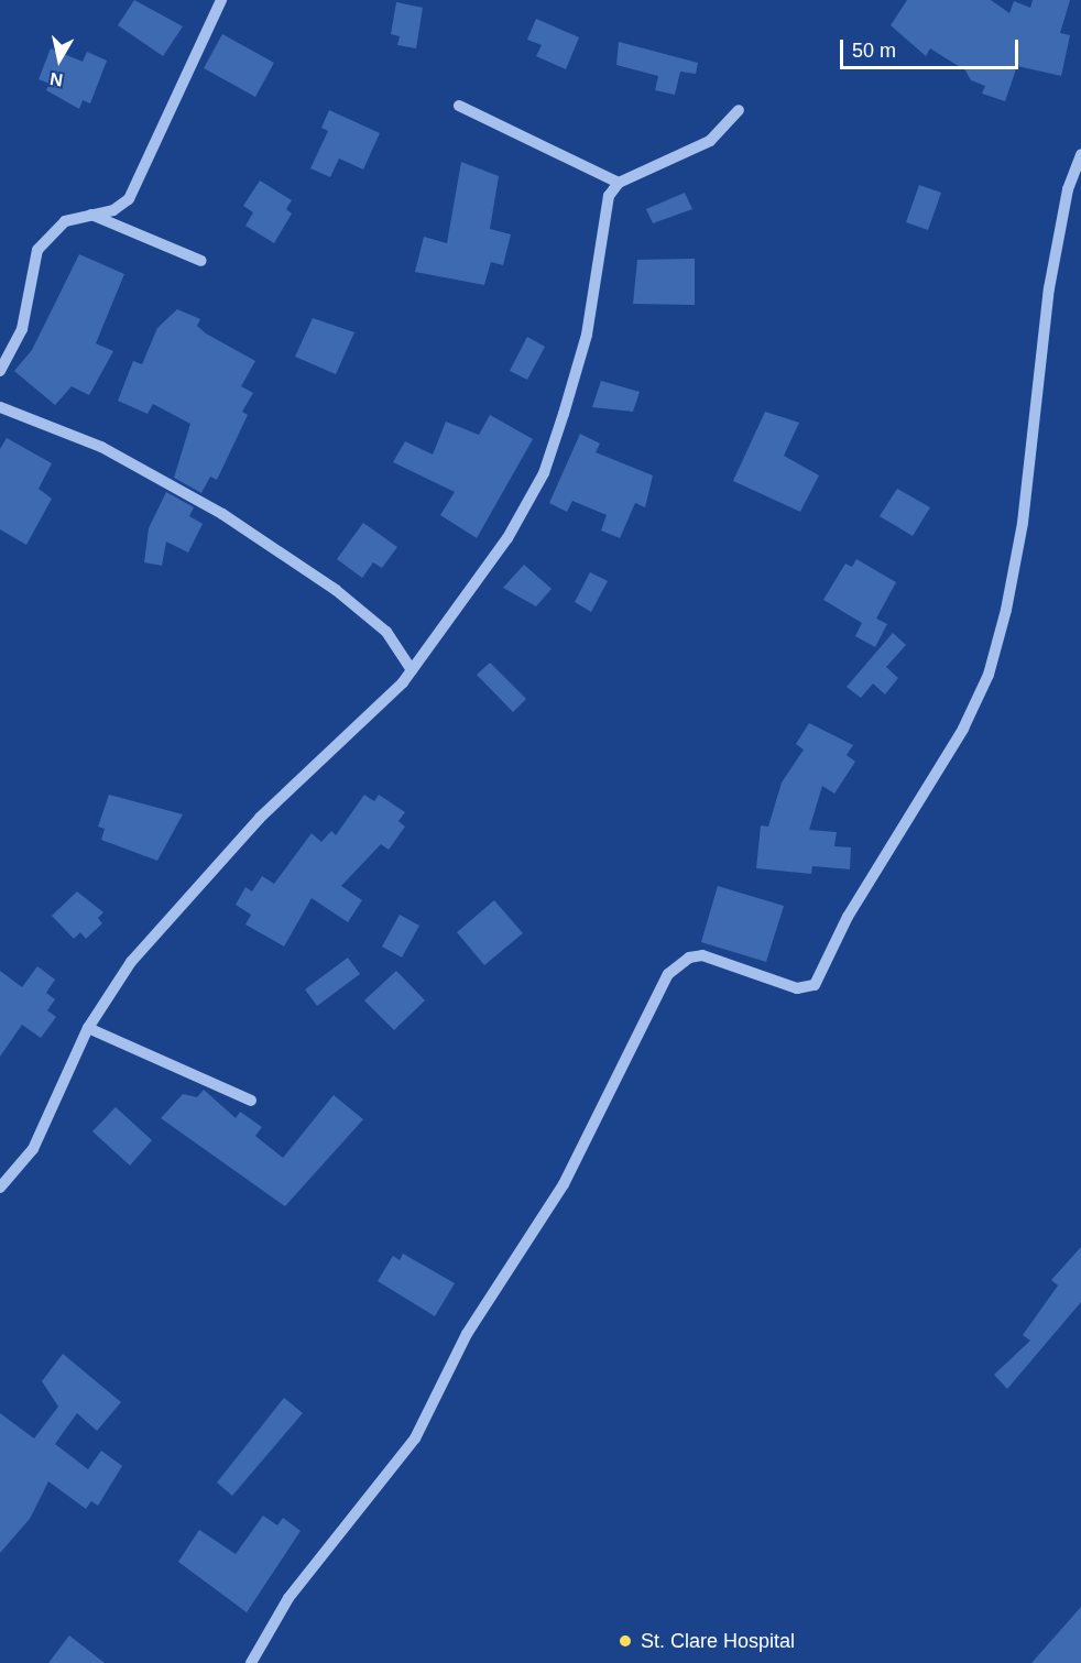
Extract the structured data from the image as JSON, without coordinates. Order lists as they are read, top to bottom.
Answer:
{
  "places": ["St. Clare Hospital"],
  "scale_bar": "50 m",
  "north": "bottom"
}
